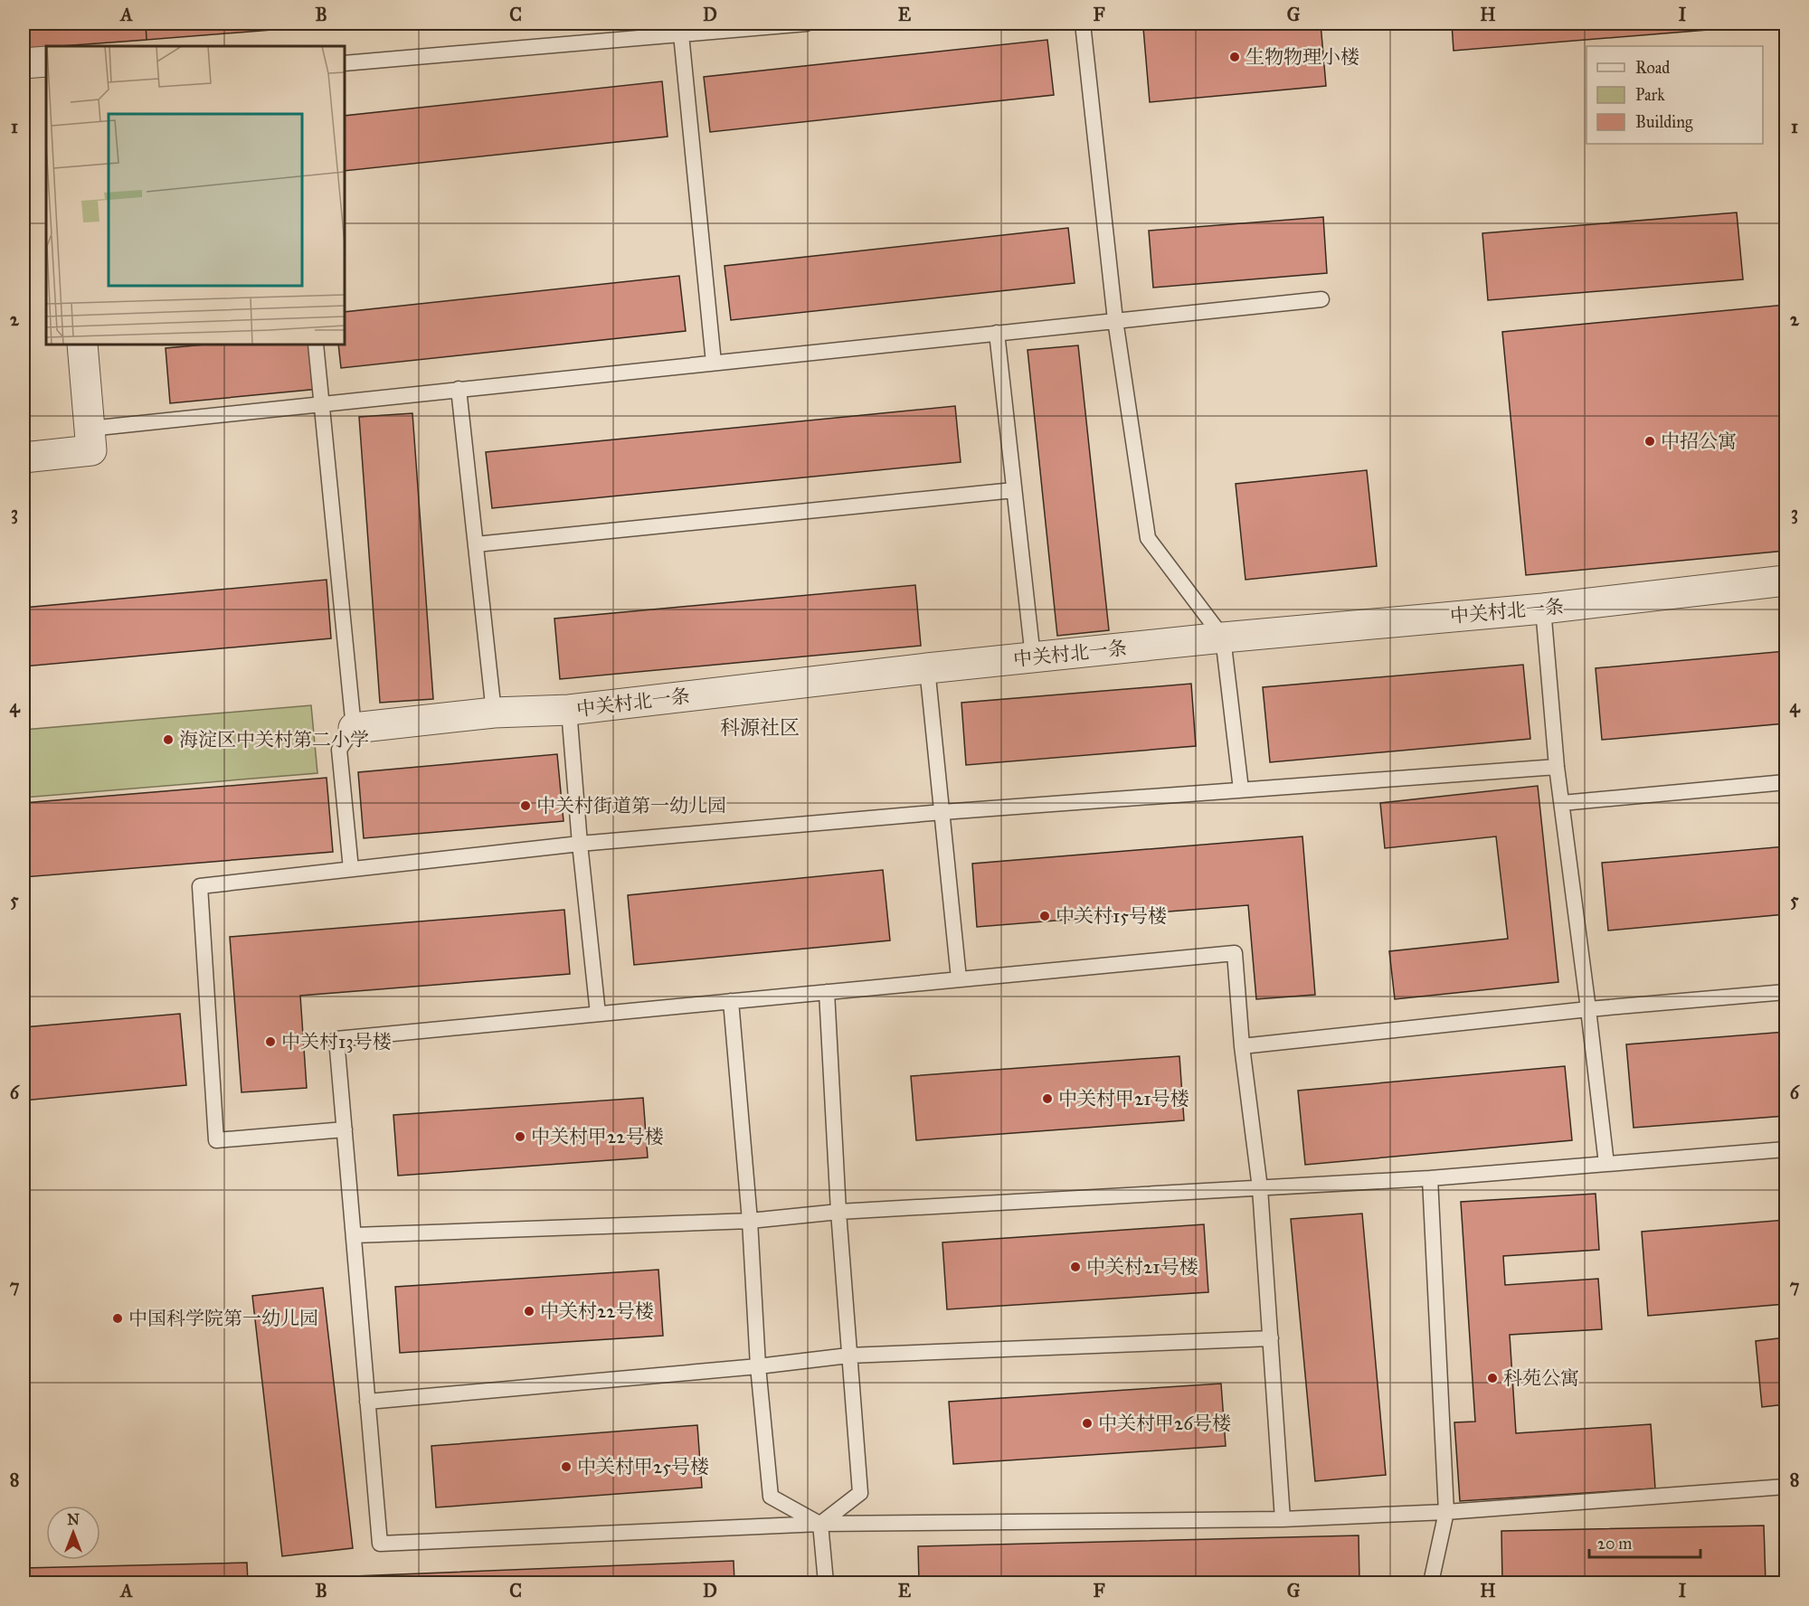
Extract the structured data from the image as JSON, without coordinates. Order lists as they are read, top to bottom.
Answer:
{
  "streets": {
    "street": ["中关村北一条"]
  },
  "districts": ["科源社区"],
  "places": [
    "生物物理小楼",
    "中招公寓",
    "海淀区中关村第二小学",
    "中关村街道第一幼儿园",
    "中关村15号楼",
    "中关村13号楼",
    "中关村甲21号楼",
    "中关村甲22号楼",
    "中关村21号楼",
    "中关村22号楼",
    "中国科学院第一幼儿园",
    "科苑公寓",
    "中关村甲26号楼",
    "中关村甲25号楼"
  ],
  "legend": ["Road", "Park", "Building"],
  "scale_bar": "20 m",
  "north": "top",
  "grid": {
    "columns": [
      "A",
      "B",
      "C",
      "D",
      "E",
      "F",
      "G",
      "H",
      "I"
    ],
    "rows": [
      "1",
      "2",
      "3",
      "4",
      "5",
      "6",
      "7",
      "8"
    ]
  }
}
